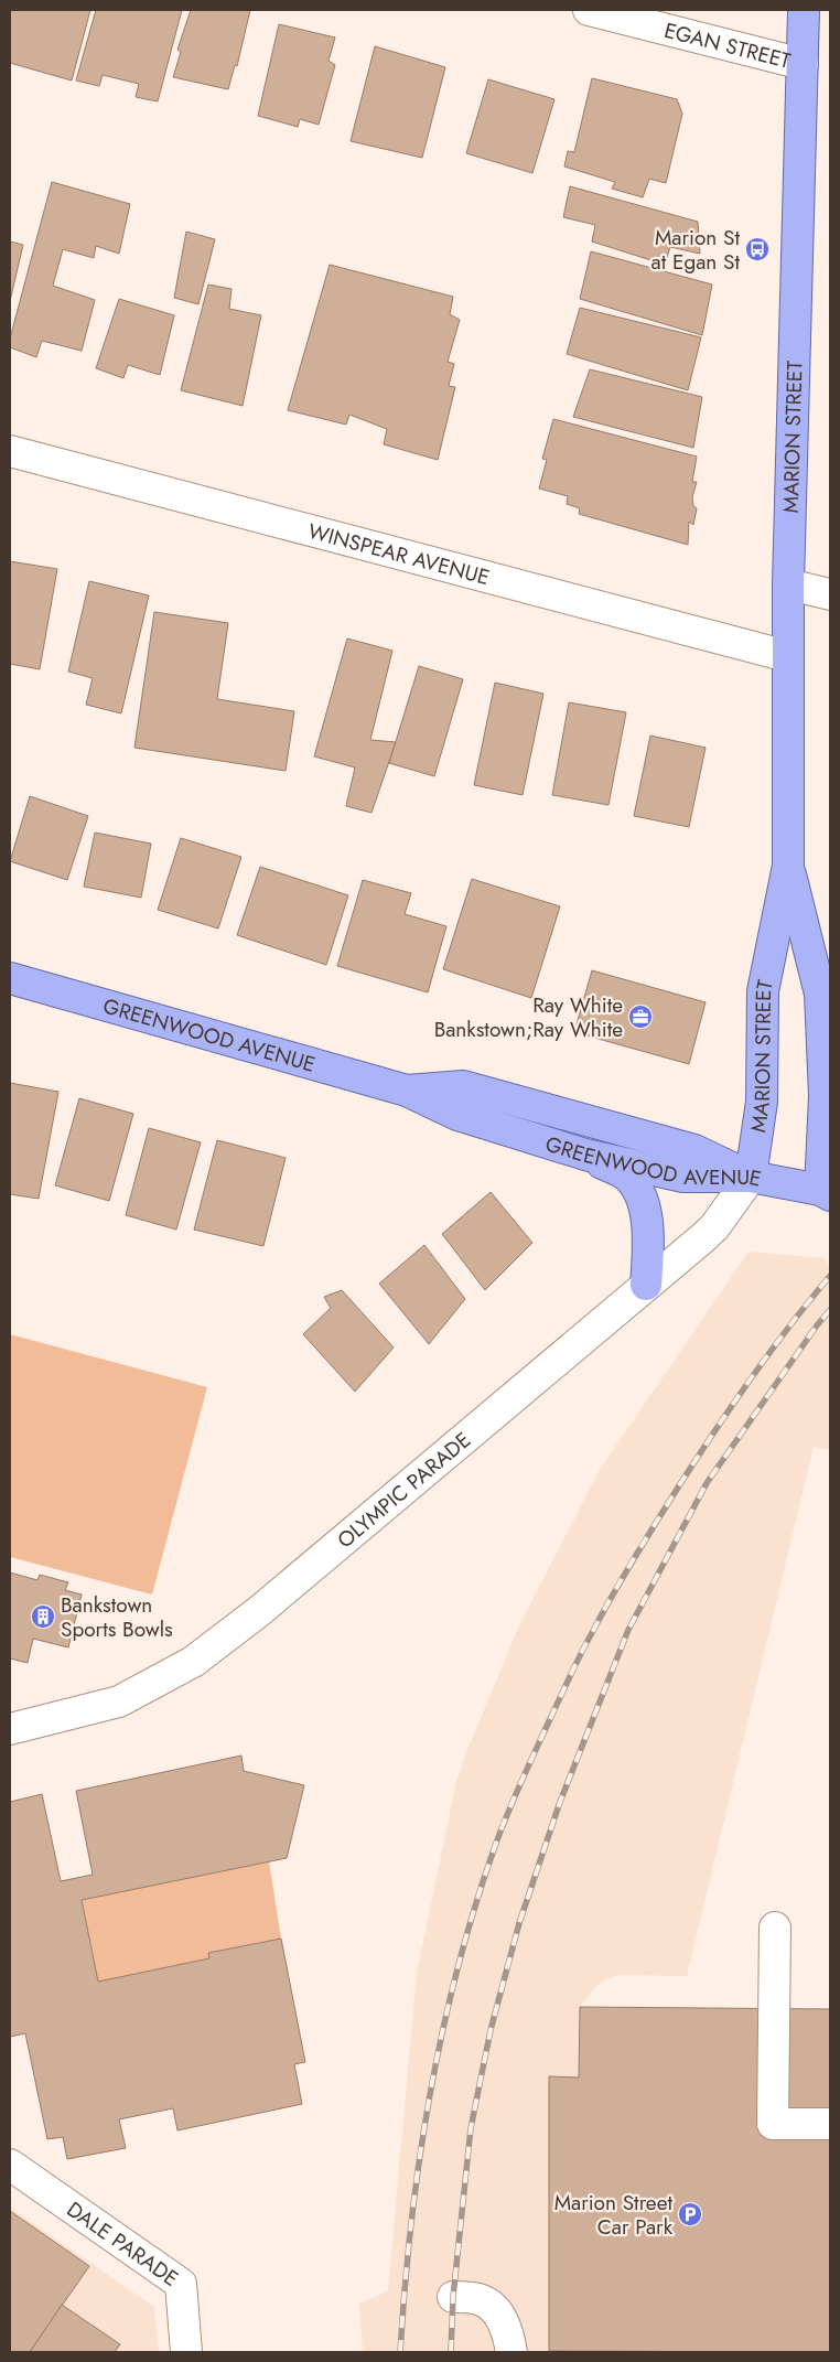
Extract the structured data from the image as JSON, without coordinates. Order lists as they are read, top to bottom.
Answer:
{
  "streets": {
    "main road": ["MARION STREET", "GREENWOOD AVENUE"],
    "street": [
      "EGAN STREET",
      "WINSPEAR AVENUE",
      "OLYMPIC PARADE",
      "DALE PARADE"
    ]
  },
  "crossings": [
    ["EGAN STREET", "MARION STREET"],
    ["MARION STREET", "WINSPEAR AVENUE"],
    ["MARION STREET", "GREENWOOD AVENUE"],
    ["MARION STREET", "OLYMPIC PARADE"],
    ["GREENWOOD AVENUE", "OLYMPIC PARADE"]
  ],
  "places": {
    "bus stop": ["Marion St at Egan St"],
    "office": ["Ray White Bankstown;Ray White"],
    "building": ["Bankstown Sports Bowls"],
    "parking": ["Marion Street Car Park"]
  }
}
